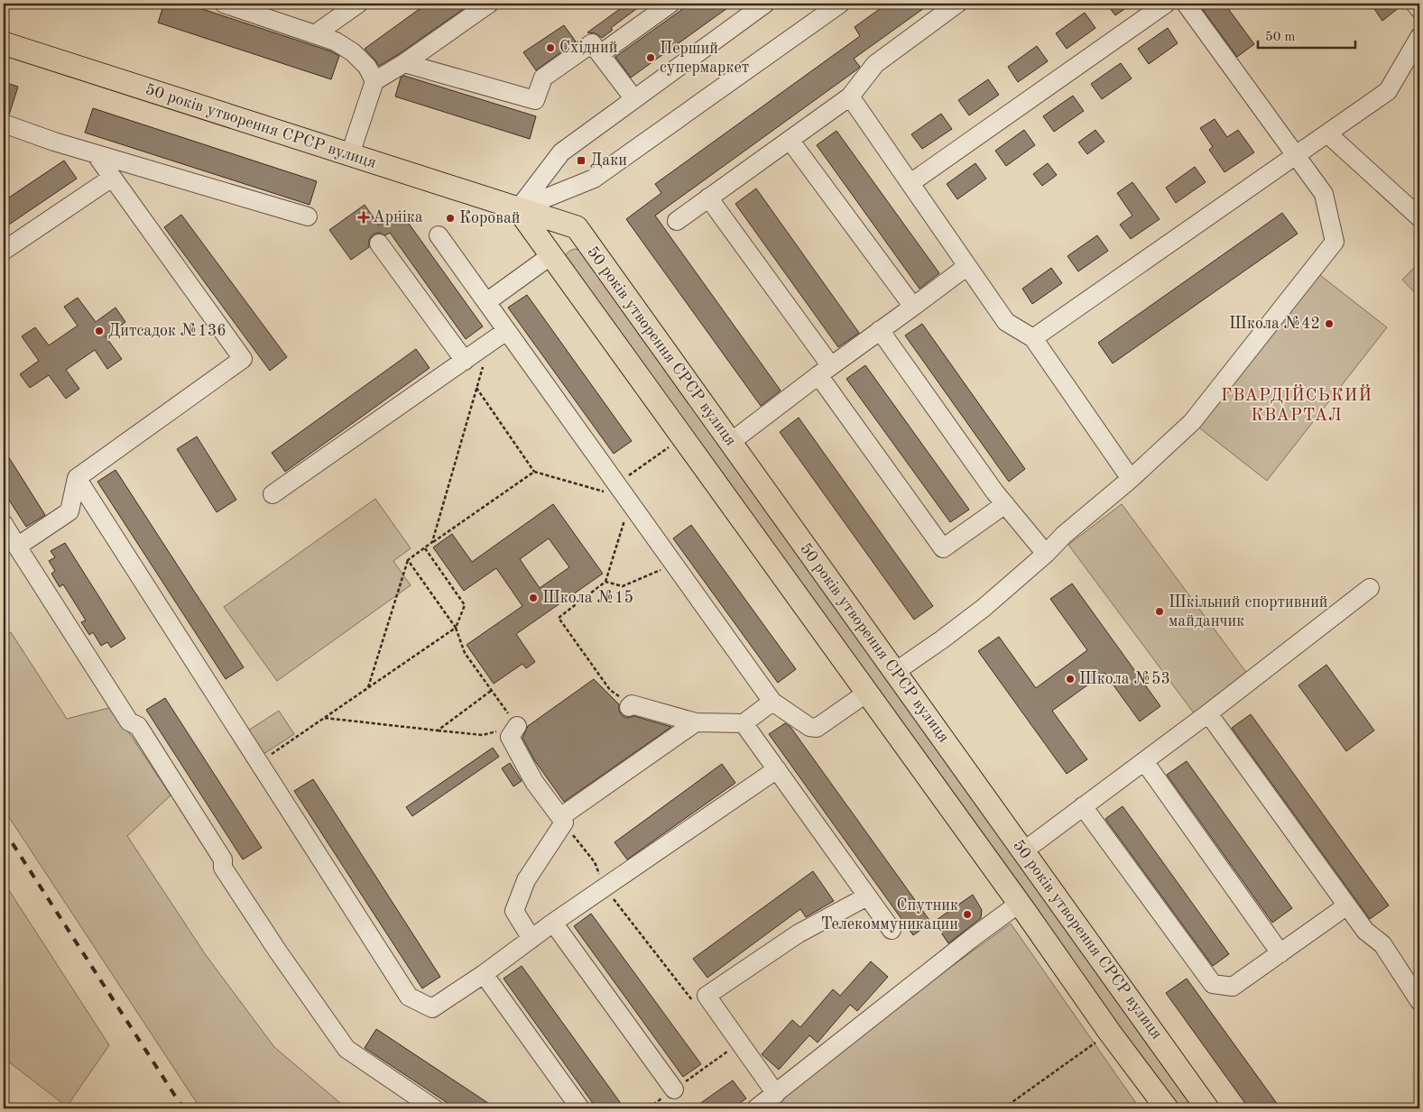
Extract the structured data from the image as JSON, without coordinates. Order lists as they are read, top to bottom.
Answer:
{
  "streets": {
    "main road": ["50 років утворення СРСР вулиця"]
  },
  "districts": ["ГВАРДІЙСЬКИЙ КВАРТАЛ"],
  "places": {
    "other": [
      "Східний",
      "Перший супермаркет",
      "Коровай",
      "Школа №42",
      "Дитсадок №136",
      "Школа №15",
      "Шкільний спортивний майданчик",
      "Школа №53",
      "Спутник Телекоммуникации"
    ],
    "transit": ["Даки"],
    "health": ["Арніка"]
  },
  "scale_bar": "50 m"
}
